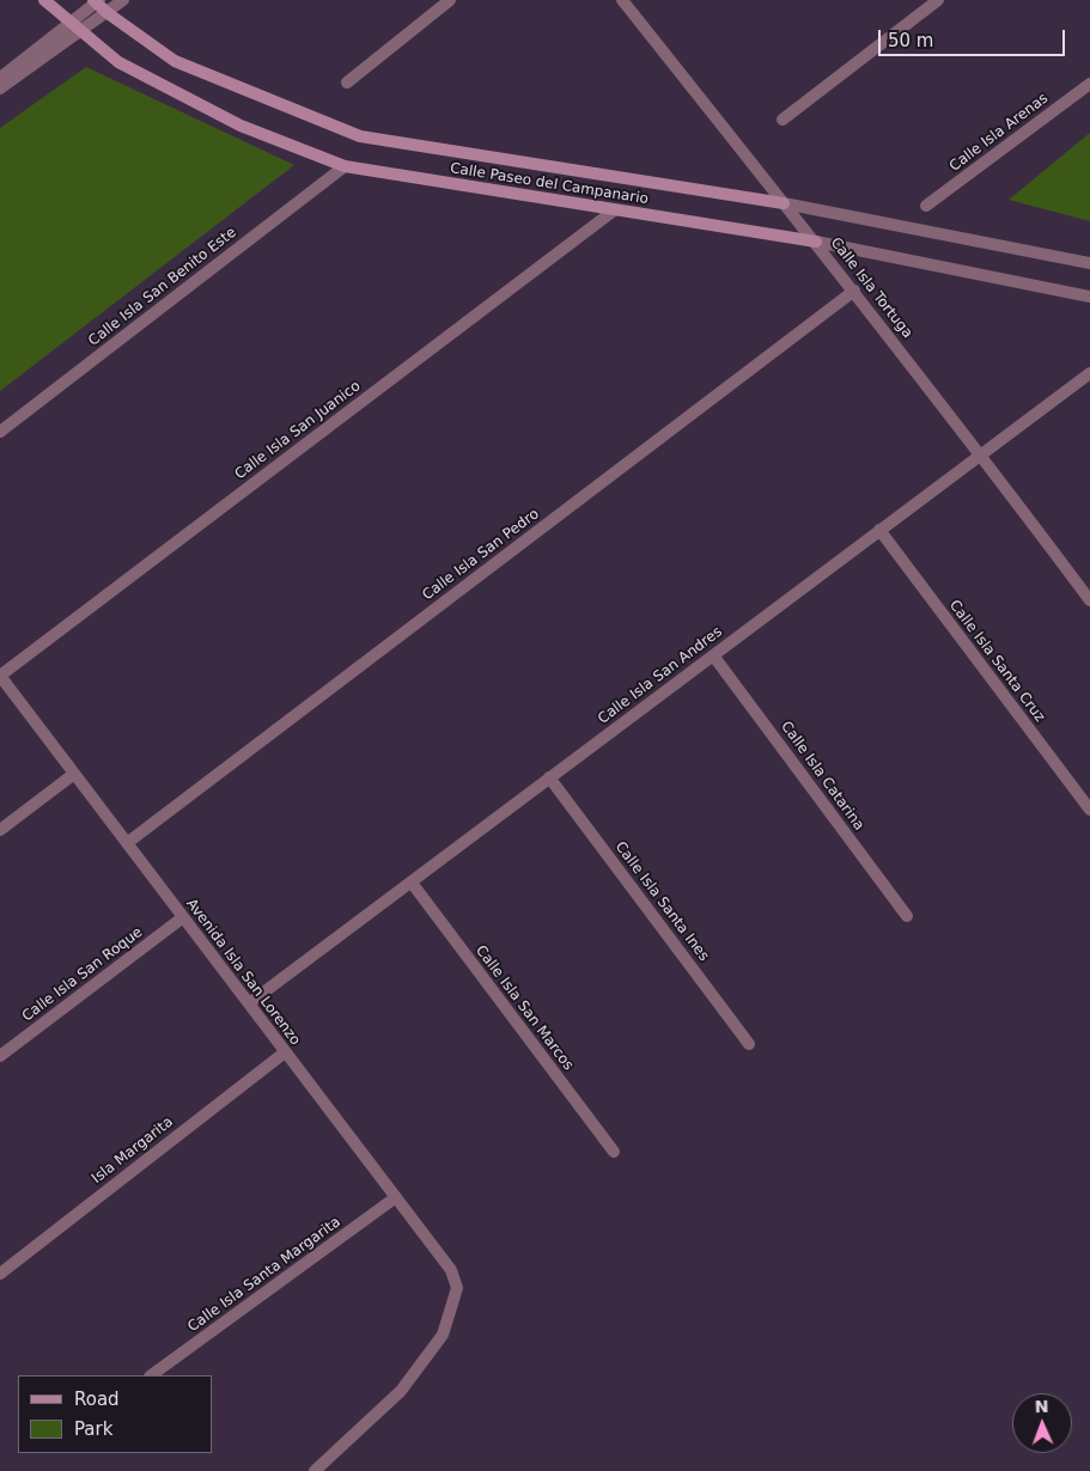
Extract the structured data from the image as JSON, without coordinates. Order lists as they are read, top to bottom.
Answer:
{
  "streets": {
    "street": [
      "Calle Isla Arenas",
      "Calle Paseo del Campanario",
      "Calle Isla San Benito Este",
      "Calle Isla Tortuga",
      "Calle Isla San Juanico",
      "Calle Isla San Pedro",
      "Calle Isla Santa Cruz",
      "Calle Isla San Andres",
      "Calle Isla Catarina",
      "Calle Isla Santa Ines",
      "Avenida Isla San Lorenzo",
      "Calle Isla San Roque",
      "Calle Isla San Marcos",
      "Isla Margarita",
      "Calle Isla Santa Margarita"
    ]
  },
  "crossings": [
    ["Calle Paseo del Campanario", "Calle Isla San Benito Este"],
    ["Calle Paseo del Campanario", "Calle Isla Tortuga"],
    ["Calle Paseo del Campanario", "Calle Isla San Juanico"],
    ["Calle Isla Tortuga", "Calle Isla San Pedro"],
    ["Calle Isla Tortuga", "Calle Isla San Andres"],
    ["Calle Isla San Juanico", "Avenida Isla San Lorenzo"],
    ["Calle Isla San Pedro", "Avenida Isla San Lorenzo"],
    ["Calle Isla Santa Cruz", "Calle Isla San Andres"],
    ["Calle Isla San Andres", "Calle Isla Catarina"],
    ["Calle Isla San Andres", "Calle Isla Santa Ines"],
    ["Calle Isla San Andres", "Avenida Isla San Lorenzo"],
    ["Calle Isla San Andres", "Calle Isla San Marcos"],
    ["Avenida Isla San Lorenzo", "Calle Isla San Roque"],
    ["Avenida Isla San Lorenzo", "Isla Margarita"],
    ["Avenida Isla San Lorenzo", "Calle Isla Santa Margarita"]
  ],
  "legend": ["Road", "Park"],
  "scale_bar": "50 m",
  "north": "top"
}
